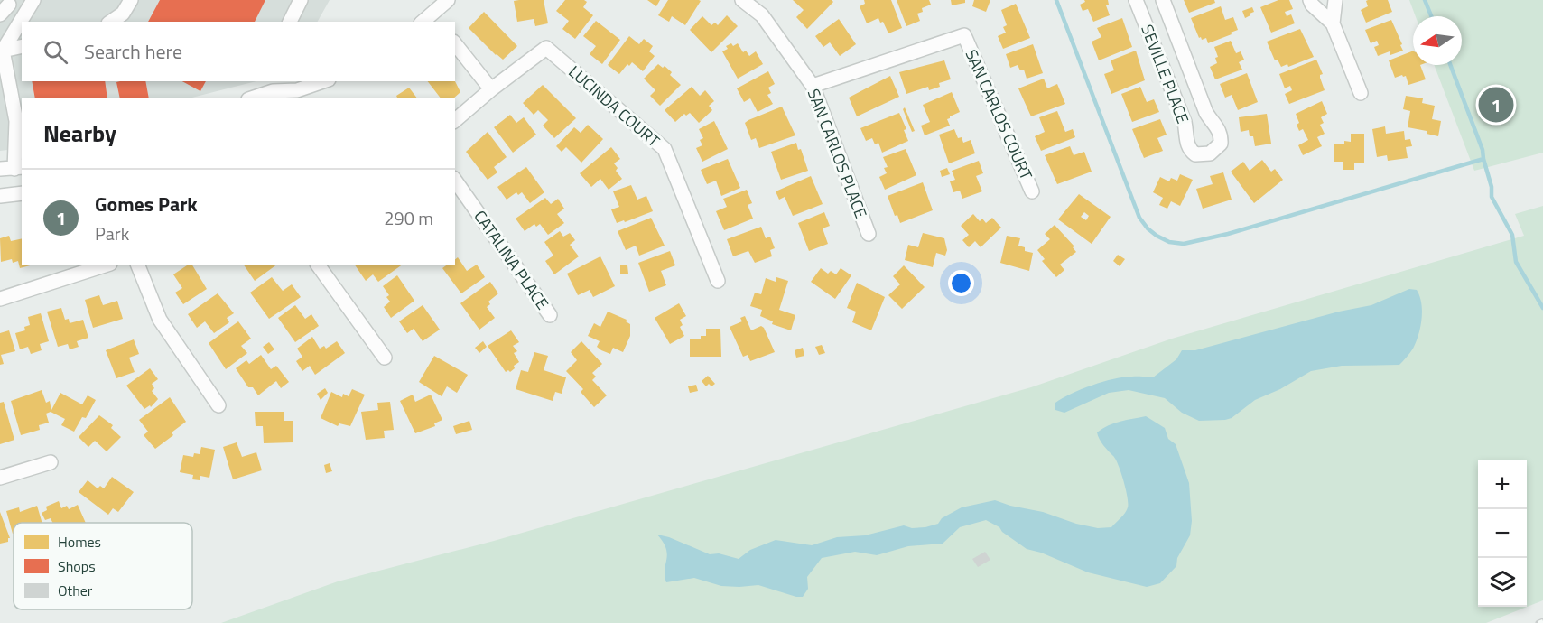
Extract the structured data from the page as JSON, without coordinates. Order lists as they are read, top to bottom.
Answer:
{
  "streets": {
    "street": [
      "SEVILLE PLACE",
      "LUCINDA COURT",
      "SAN CARLOS COURT",
      "SAN CARLOS PLACE",
      "CATALINA PLACE"
    ]
  },
  "crossings": [
    ["SAN CARLOS COURT", "SAN CARLOS PLACE"]
  ],
  "legend": ["Homes", "Shops", "Other"],
  "north": "left",
  "page": {
    "search": "Search here",
    "pins": "1",
    "heading": "Nearby",
    "list": [
      {
        "mark": "1",
        "name": "Gomes Park",
        "note": "Park",
        "value": "290 m"
      }
    ],
    "map_buttons": ["+", "−"]
  }
}
